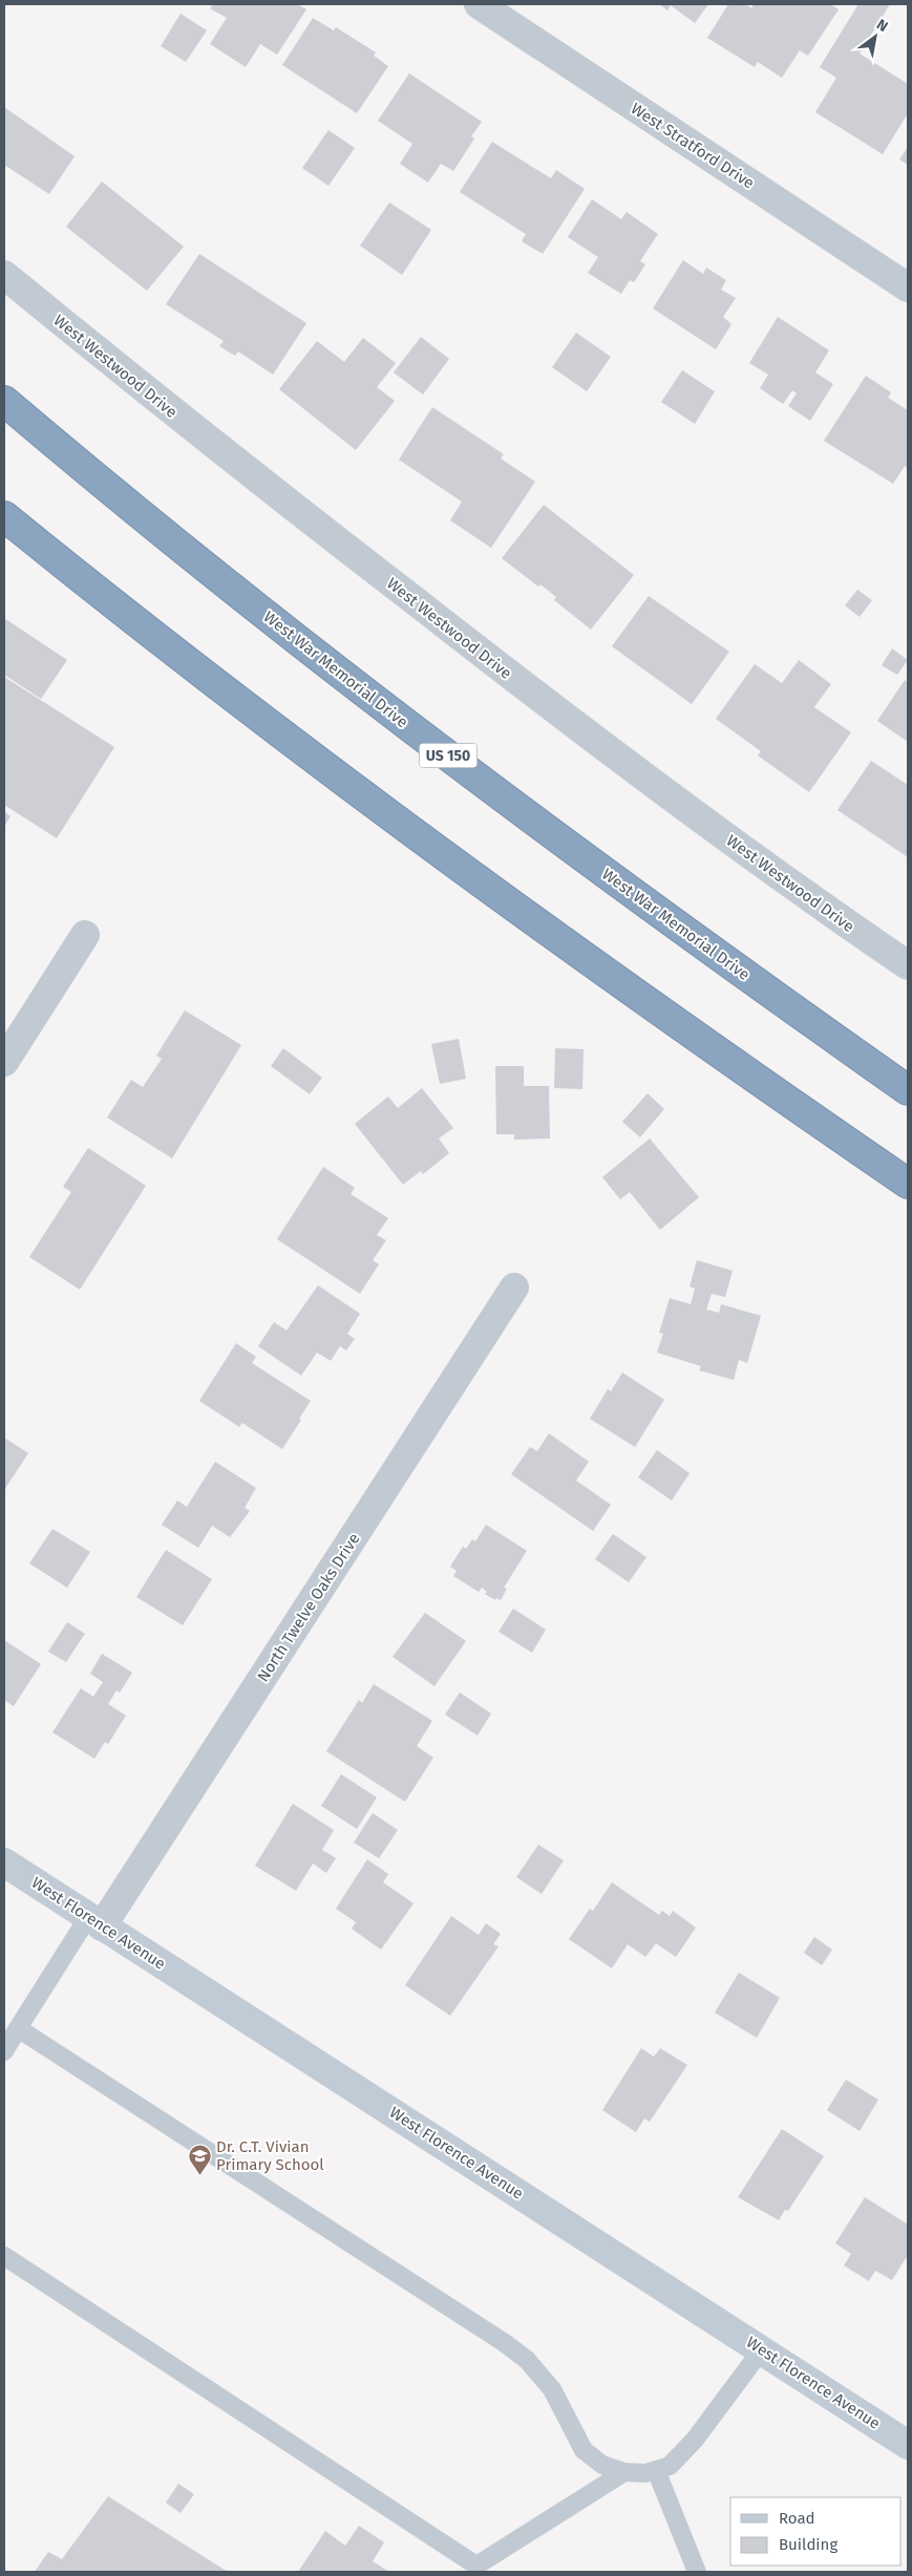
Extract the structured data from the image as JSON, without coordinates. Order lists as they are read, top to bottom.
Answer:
{
  "streets": {
    "highway": ["West War Memorial Drive", "US 150"],
    "street": [
      "West Stratford Drive",
      "West Westwood Drive",
      "North Twelve Oaks Drive",
      "West Florence Avenue"
    ]
  },
  "crossings": [
    ["North Twelve Oaks Drive", "West Florence Avenue"]
  ],
  "places": {
    "school or university": ["Dr. C.T. Vivian Primary School"]
  },
  "legend": ["Road", "Building"],
  "north": "top right"
}
